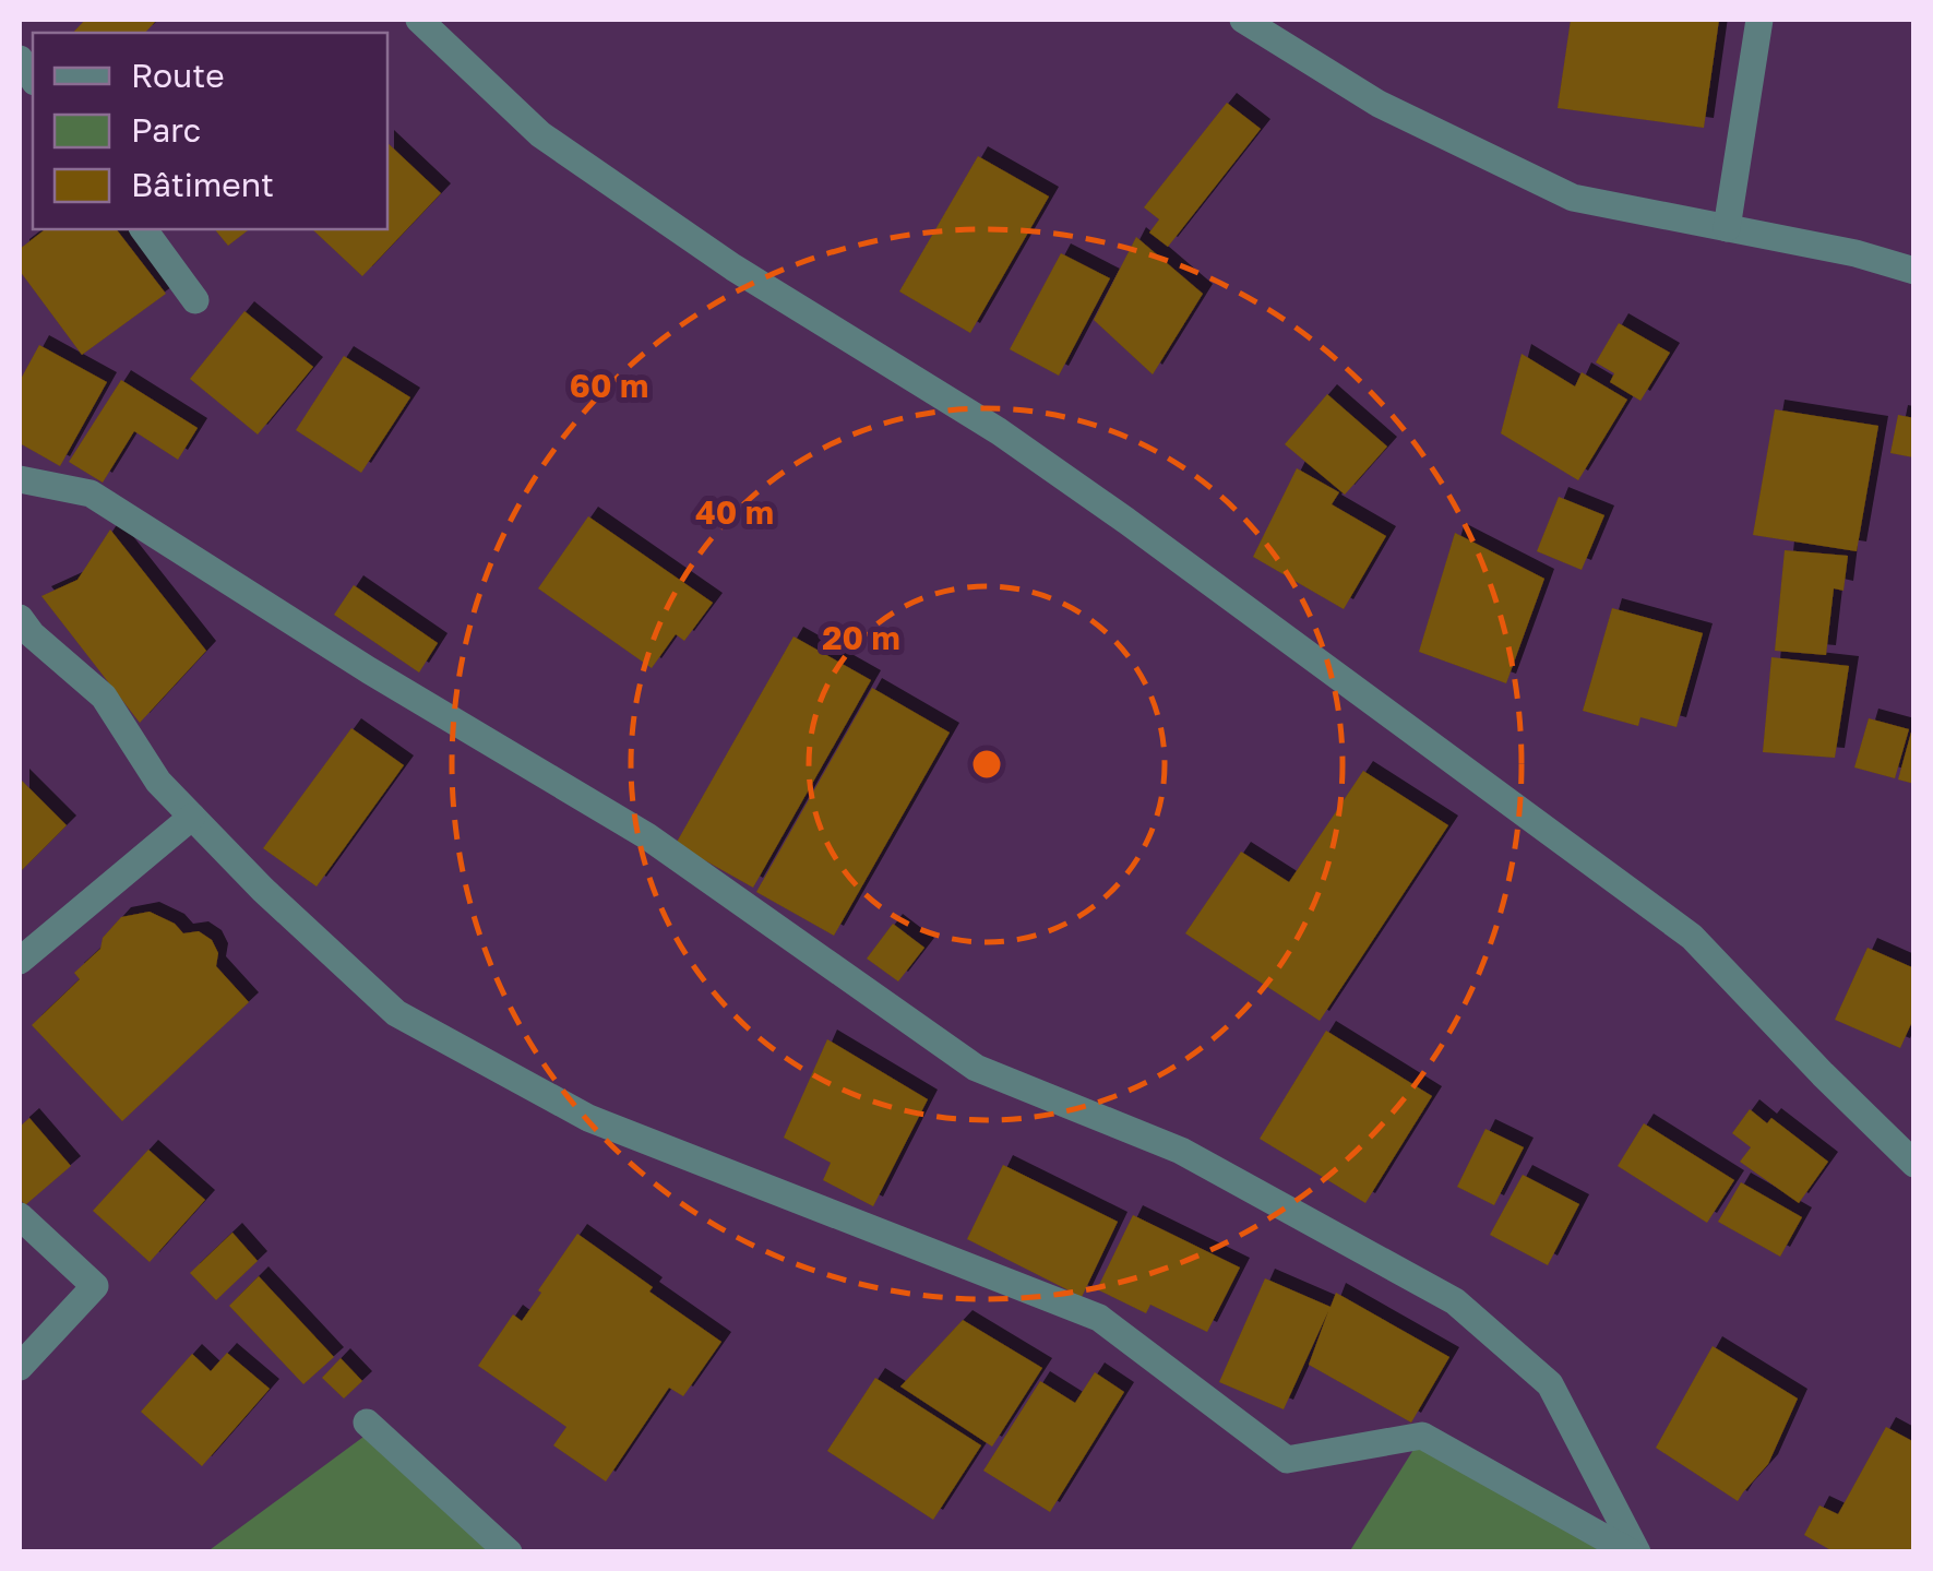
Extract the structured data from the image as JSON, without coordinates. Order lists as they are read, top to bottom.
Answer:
{
  "legend": ["Route", "Parc", "Bâtiment"],
  "rings": ["60 m", "40 m", "20 m"]
}
